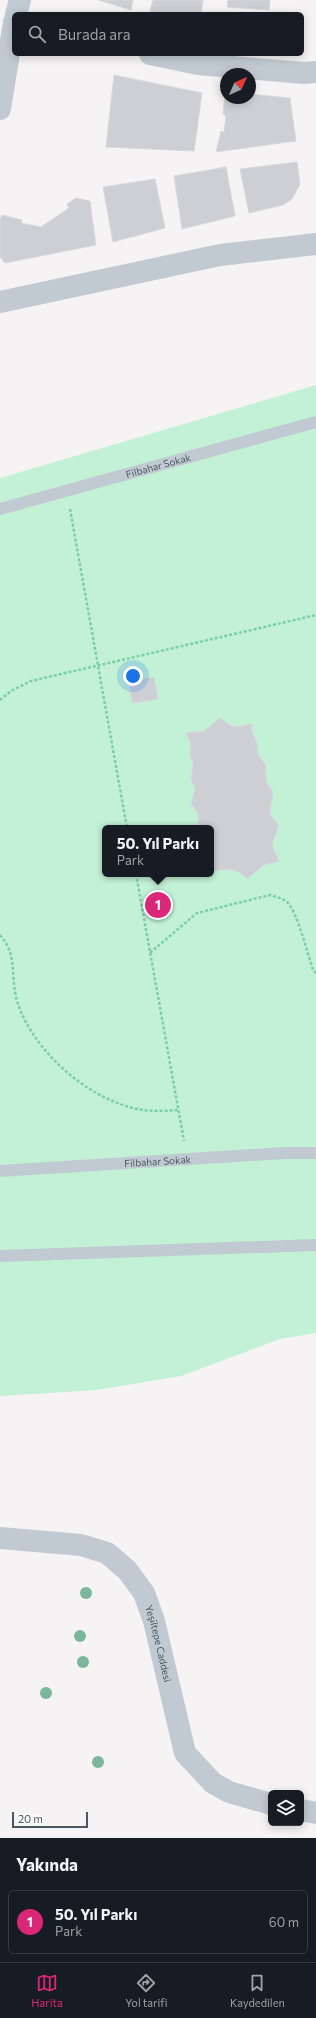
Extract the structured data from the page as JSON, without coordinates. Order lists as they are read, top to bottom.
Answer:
{
  "streets": {
    "street": ["Yeşiltepe Caddesi"],
    "lane": ["Filbahar Sokak"]
  },
  "scale_bar": "20 m",
  "north": "top right",
  "page": {
    "search": "Burada ara",
    "popup": ["50. Yıl Parkı", "Park"],
    "pins": "1",
    "scale": "20 m",
    "heading": "Yakında",
    "list": [
      {
        "mark": "1",
        "name": "50. Yıl Parkı",
        "note": "Park",
        "value": "60 m"
      }
    ],
    "nav": ["Harita", "Yol tarifi", "Kaydedilen"]
  }
}
